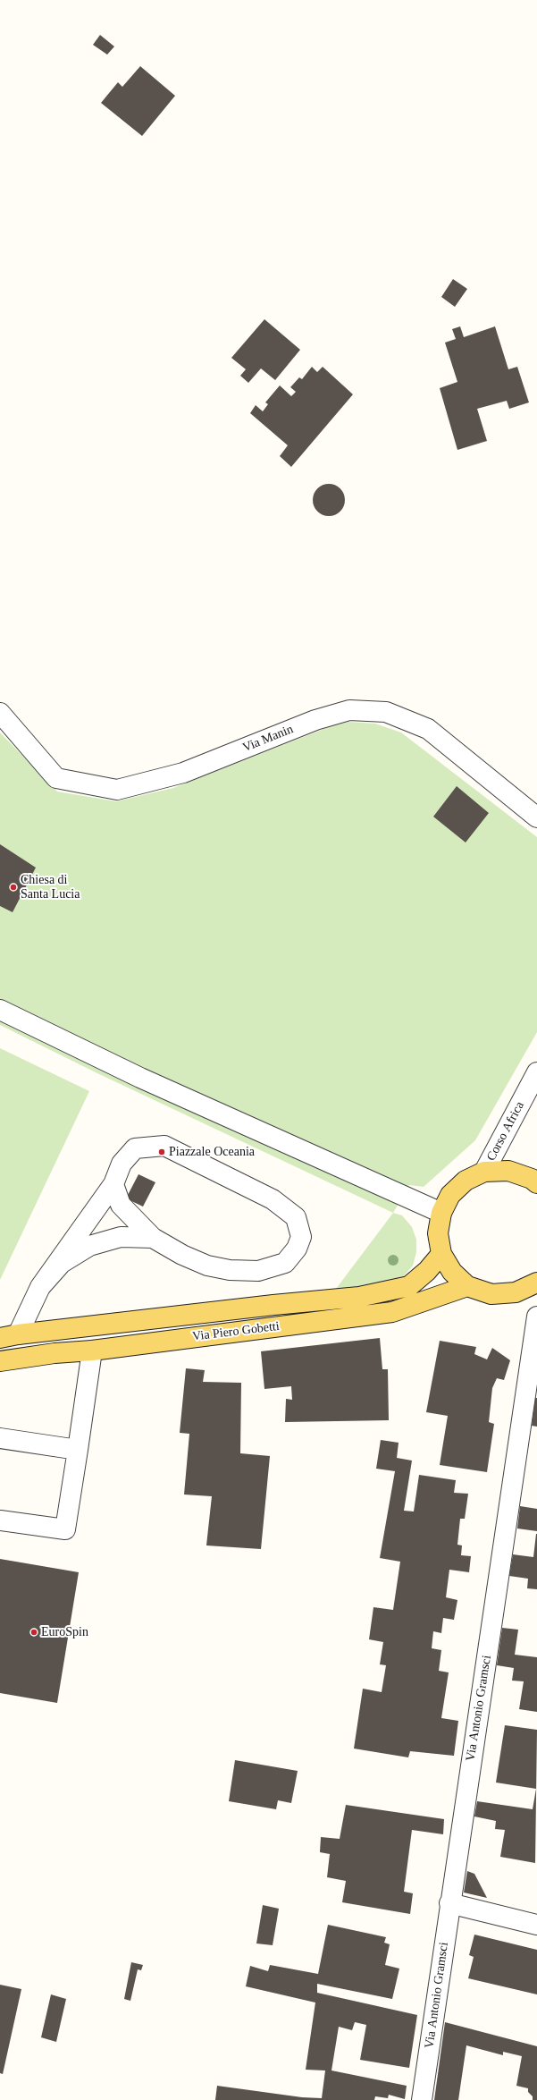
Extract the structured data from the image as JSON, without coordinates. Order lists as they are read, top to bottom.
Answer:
{
  "streets": {
    "main road": ["Via Piero Gobetti"],
    "street": ["Via Manin", "Corso Africa", "Via Antonio Gramsci"]
  },
  "places": ["Chiesa di Santa Lucia", "Piazzale Oceania", "EuroSpin"]
}
